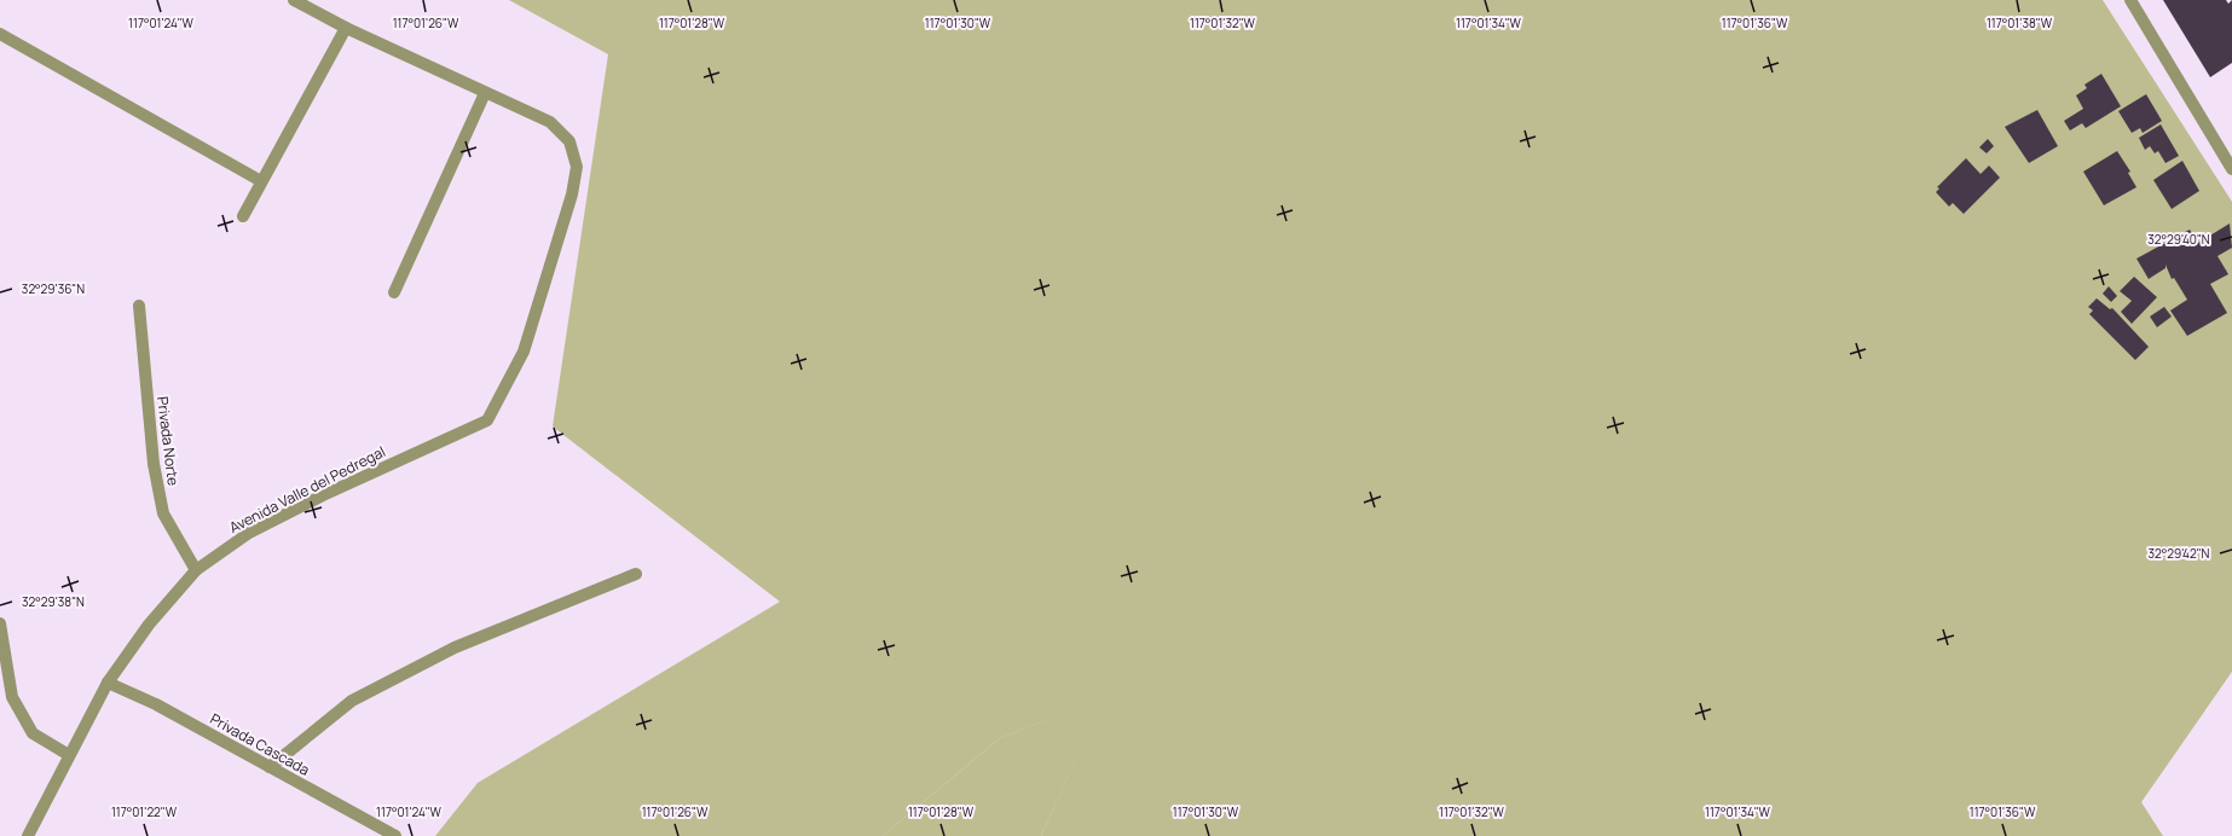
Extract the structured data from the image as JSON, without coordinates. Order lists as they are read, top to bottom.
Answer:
{
  "streets": {
    "street": ["Privada Norte", "Avenida Valle del Pedregal", "Privada Cascada"]
  },
  "crossings": [
    ["Privada Norte", "Avenida Valle del Pedregal"],
    ["Avenida Valle del Pedregal", "Privada Cascada"]
  ],
  "coordinates": [
    "117°01'24\"W",
    "117°01'26\"W",
    "117°01'28\"W",
    "117°01'30\"W",
    "117°01'32\"W",
    "117°01'34\"W",
    "117°01'36\"W",
    "117°01'38\"W",
    "32°29'40\"N",
    "32°29'36\"N",
    "32°29'42\"N",
    "32°29'38\"N",
    "117°01'22\"W"
  ]
}
